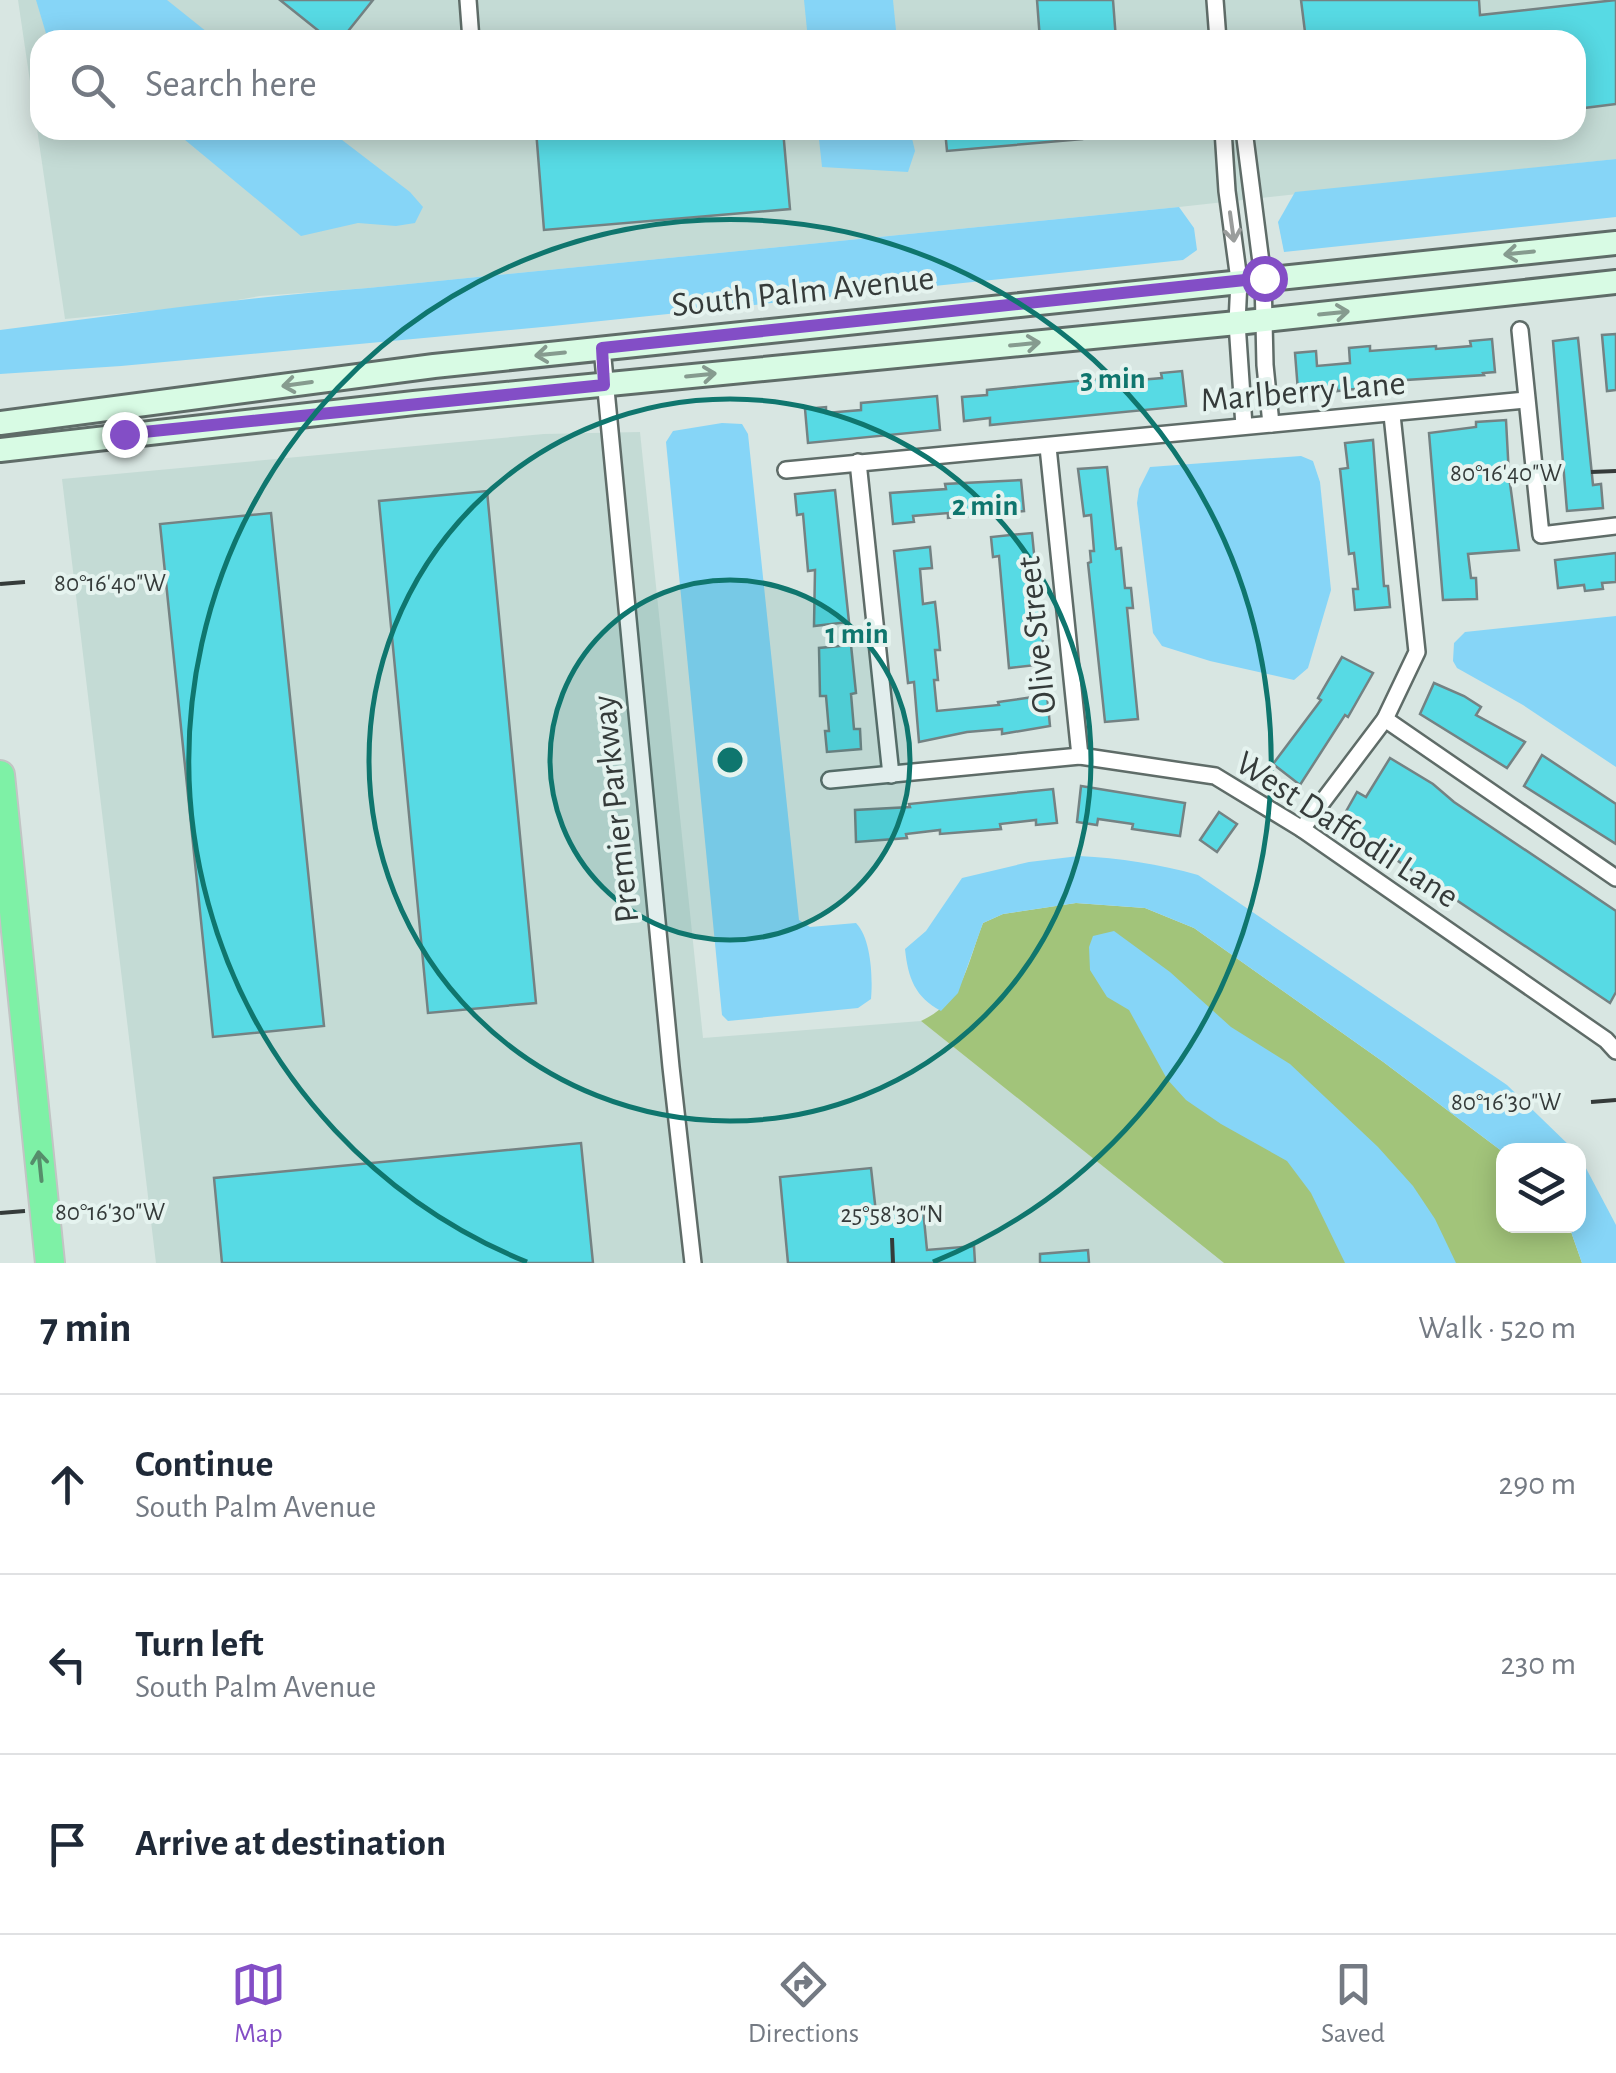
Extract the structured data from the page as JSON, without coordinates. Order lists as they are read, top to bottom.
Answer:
{
  "streets": {
    "main road": ["South Palm Avenue"],
    "street": [
      "Marlberry Lane",
      "Olive Street",
      "Premier Parkway",
      "West Daffodil Lane"
    ]
  },
  "crossings": [
    ["South Palm Avenue", "Premier Parkway"],
    ["Marlberry Lane", "Olive Street"],
    ["Olive Street", "West Daffodil Lane"]
  ],
  "page": {
    "search": "Search here",
    "heading": ["7 min", "Walk · 520 m"],
    "list": [
      ["Continue", "South Palm Avenue", "290 m"],
      ["Turn left", "South Palm Avenue", "230 m"],
      "Arrive at destination"
    ],
    "nav": ["Map", "Directions", "Saved"]
  },
  "coordinates": ["80°16'40\"W", "80°16'30\"W", "25°58'30\"N"],
  "rings": ["3 min", "2 min", "1 min"]
}
